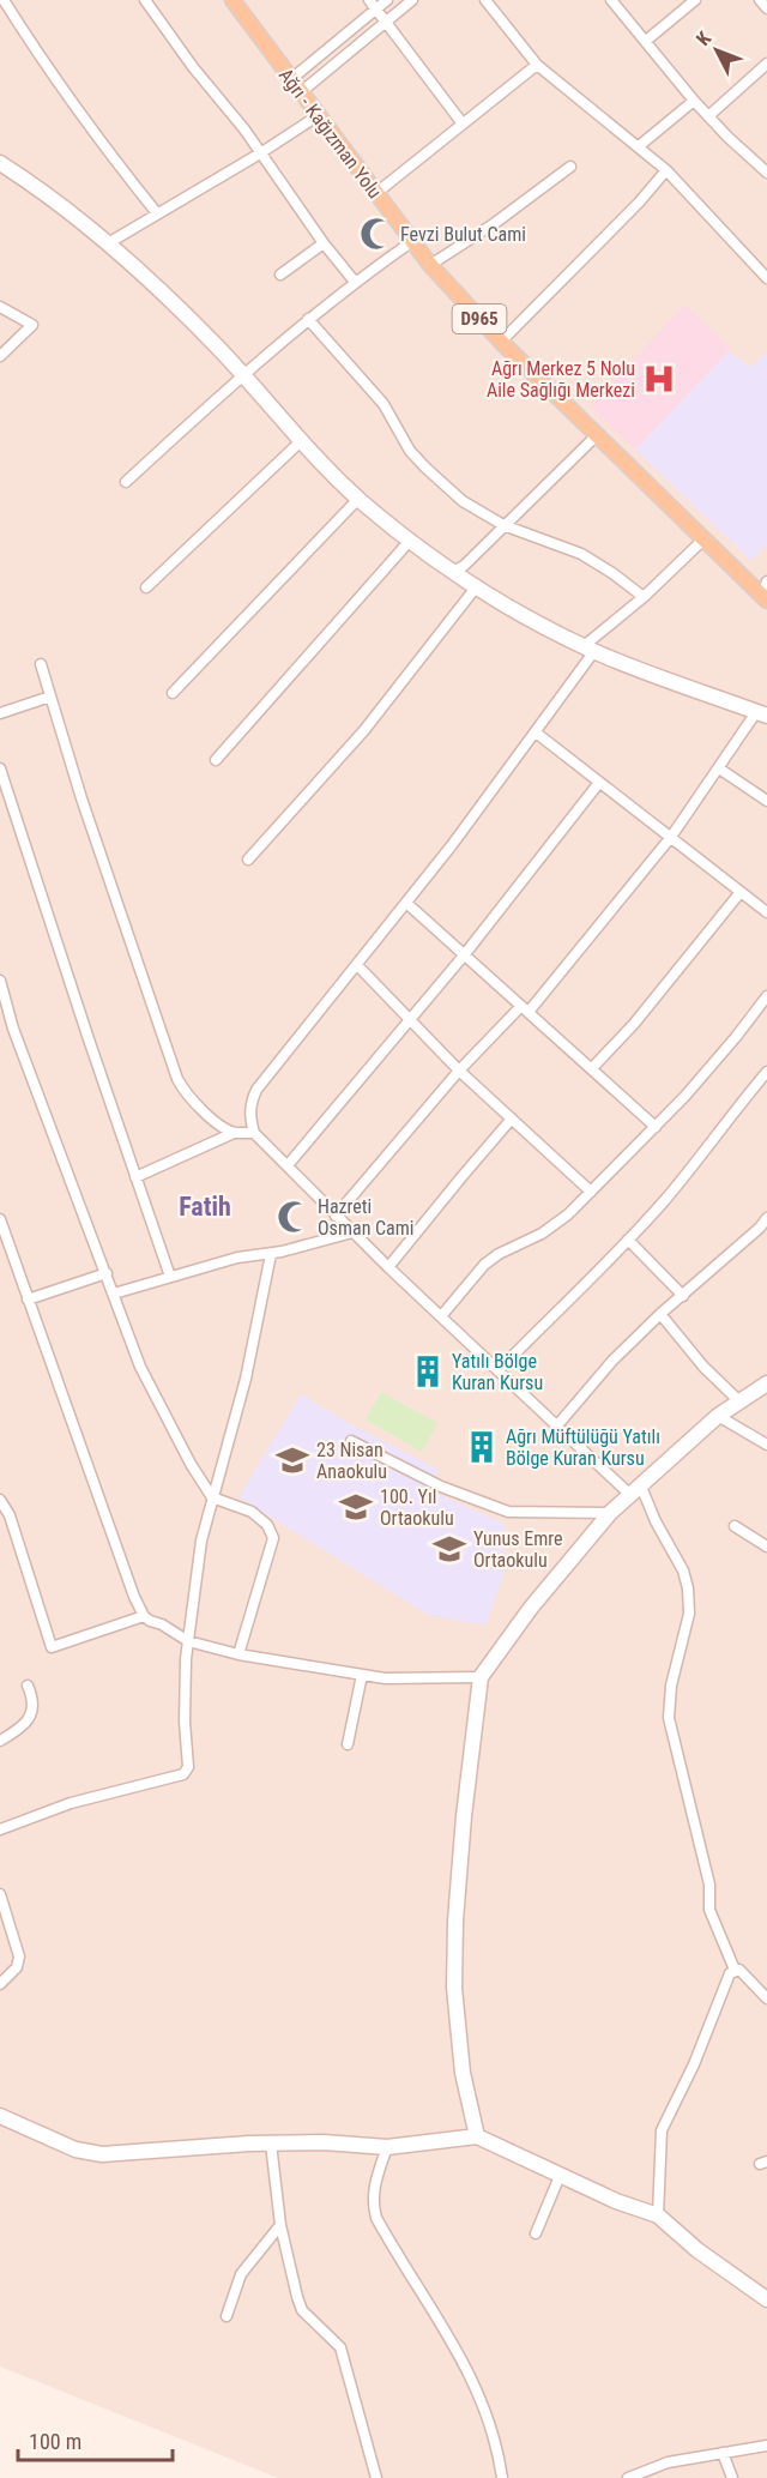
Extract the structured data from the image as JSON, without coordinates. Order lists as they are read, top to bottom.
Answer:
{
  "streets": {
    "main road": ["Ağrı - Kağızman Yolu", "D965"]
  },
  "districts": ["Fatih"],
  "places": {
    "mosque": ["Fevzi Bulut Cami", "Hazreti Osman Cami"],
    "hospital": ["Ağrı Merkez 5 Nolu Aile Sağlığı Merkezi"],
    "building": ["Yatılı Bölge Kuran Kursu", "Ağrı Müftülüğü Yatılı Bölge Kuran Kursu"],
    "school or university": ["23 Nisan Anaokulu", "100. Yıl Ortaokulu", "Yunus Emre Ortaokulu"]
  },
  "scale_bar": "100 m",
  "north": "top left"
}
